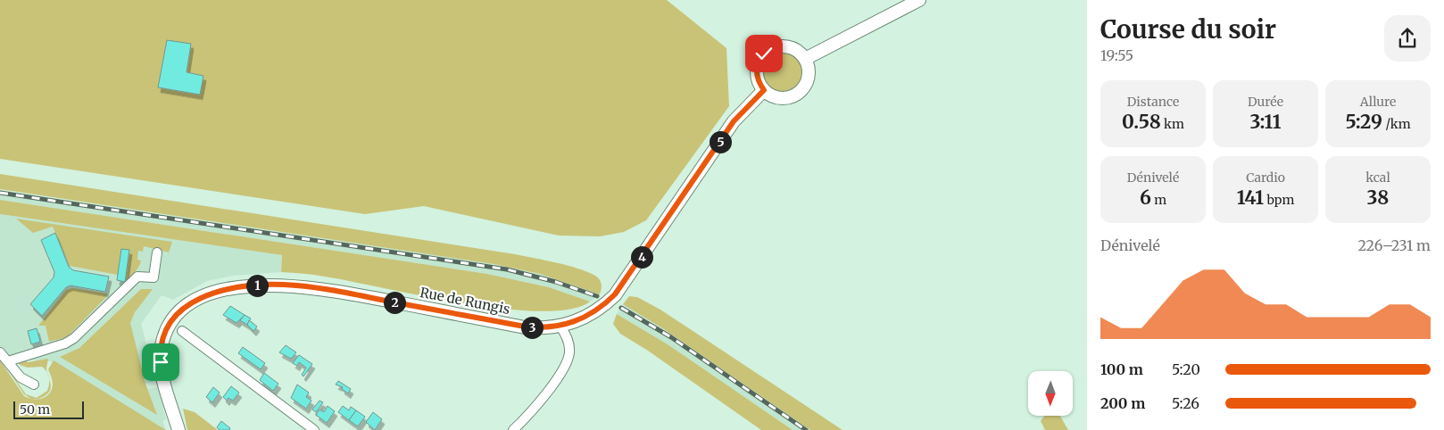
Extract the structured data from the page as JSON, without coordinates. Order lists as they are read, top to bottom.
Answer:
{
  "streets": {
    "main road": ["Rue de Rungis"]
  },
  "scale_bar": "50 m",
  "north": "bottom",
  "page": {
    "heading": ["Course du soir", "19:55"],
    "stats": [
      ["Distance", "0.58 km"],
      ["Durée", "3:11"],
      ["Allure", "5:29 /km"],
      ["Dénivelé", "6 m"],
      ["Cardio", "141 bpm"],
      ["kcal", "38"]
    ],
    "pins": [
      "5",
      "4",
      "1",
      "2",
      "3"
    ],
    "chart": ["Dénivelé", "226–231 m"],
    "list": [
      {
        "name": "100 m",
        "note": "5:20"
      },
      {
        "name": "200 m",
        "note": "5:26"
      }
    ],
    "scale": "50 m"
  }
}
